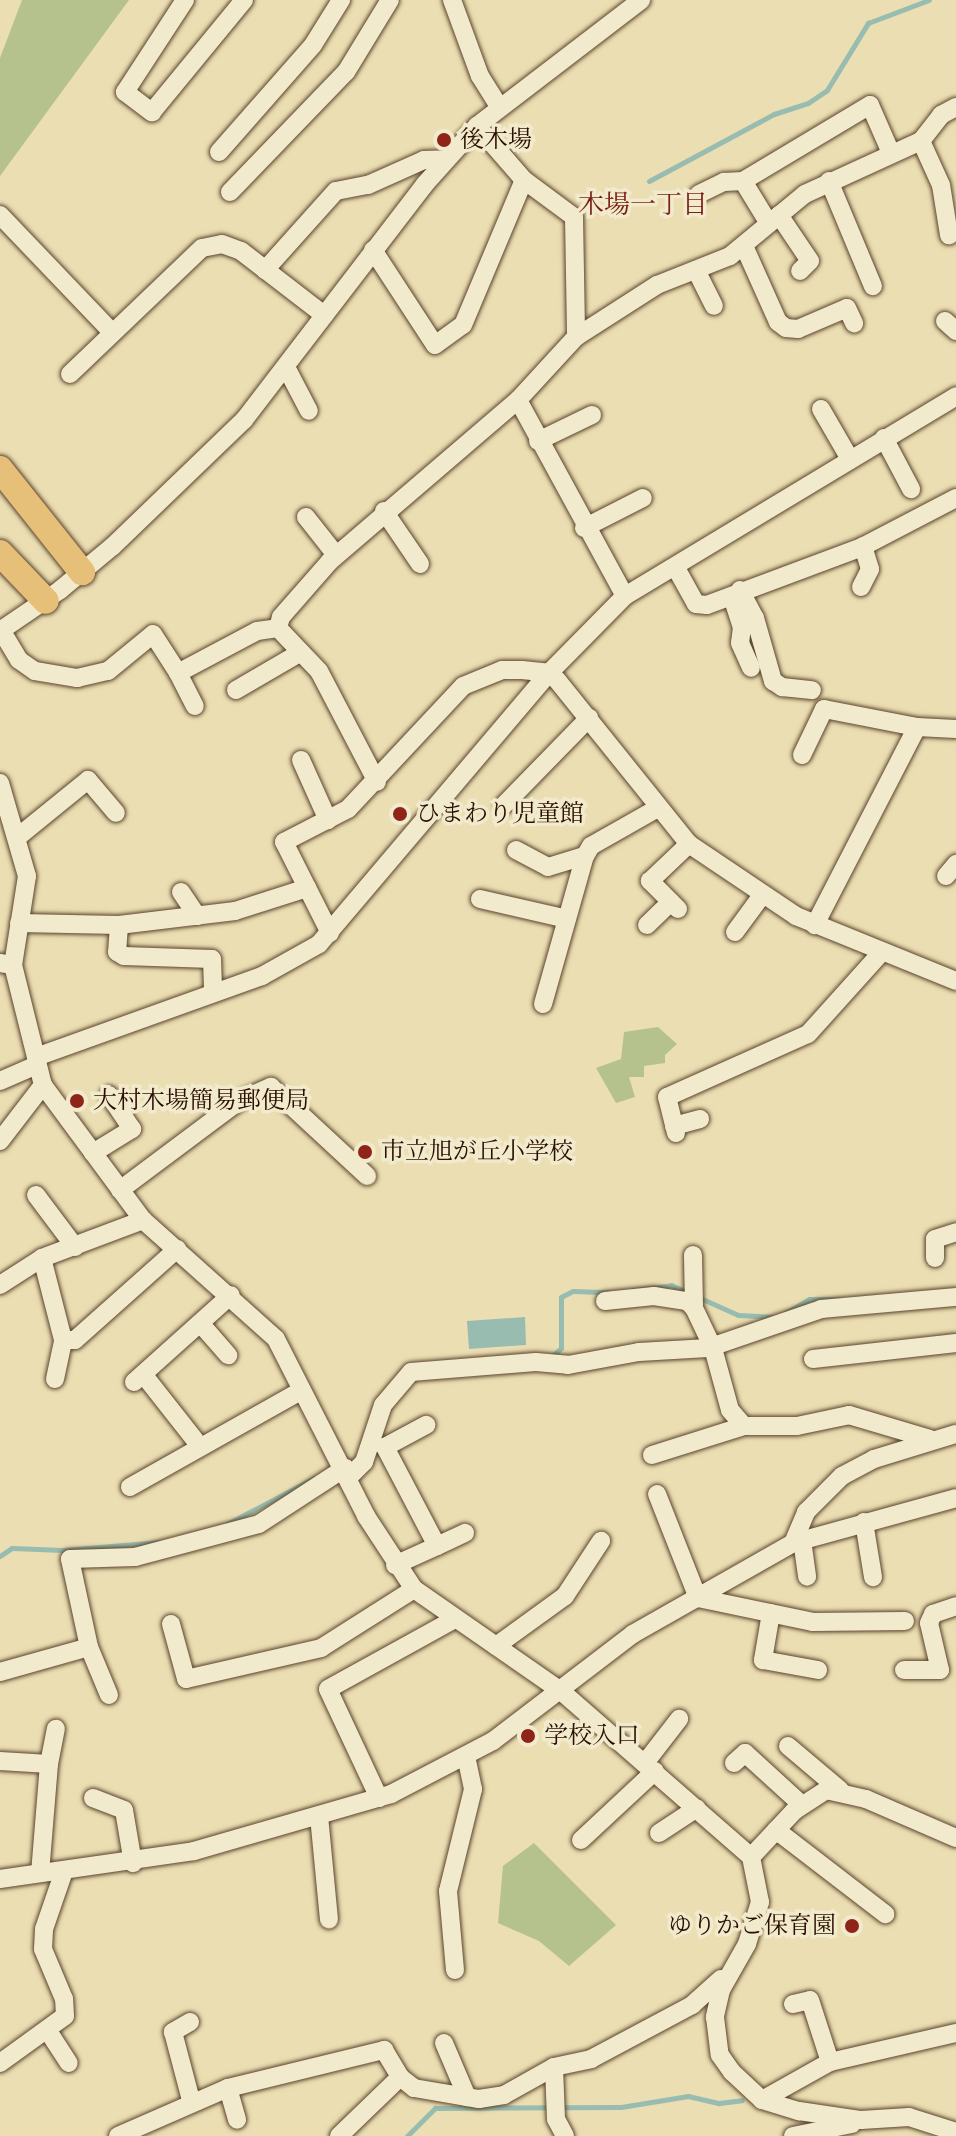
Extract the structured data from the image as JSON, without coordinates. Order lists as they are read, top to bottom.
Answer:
{
  "districts": ["木場一丁目"],
  "places": [
    "後木場",
    "ひまわり児童館",
    "大村木場簡易郵便局",
    "市立旭が丘小学校",
    "学校入口",
    "ゆりかご保育園"
  ]
}
